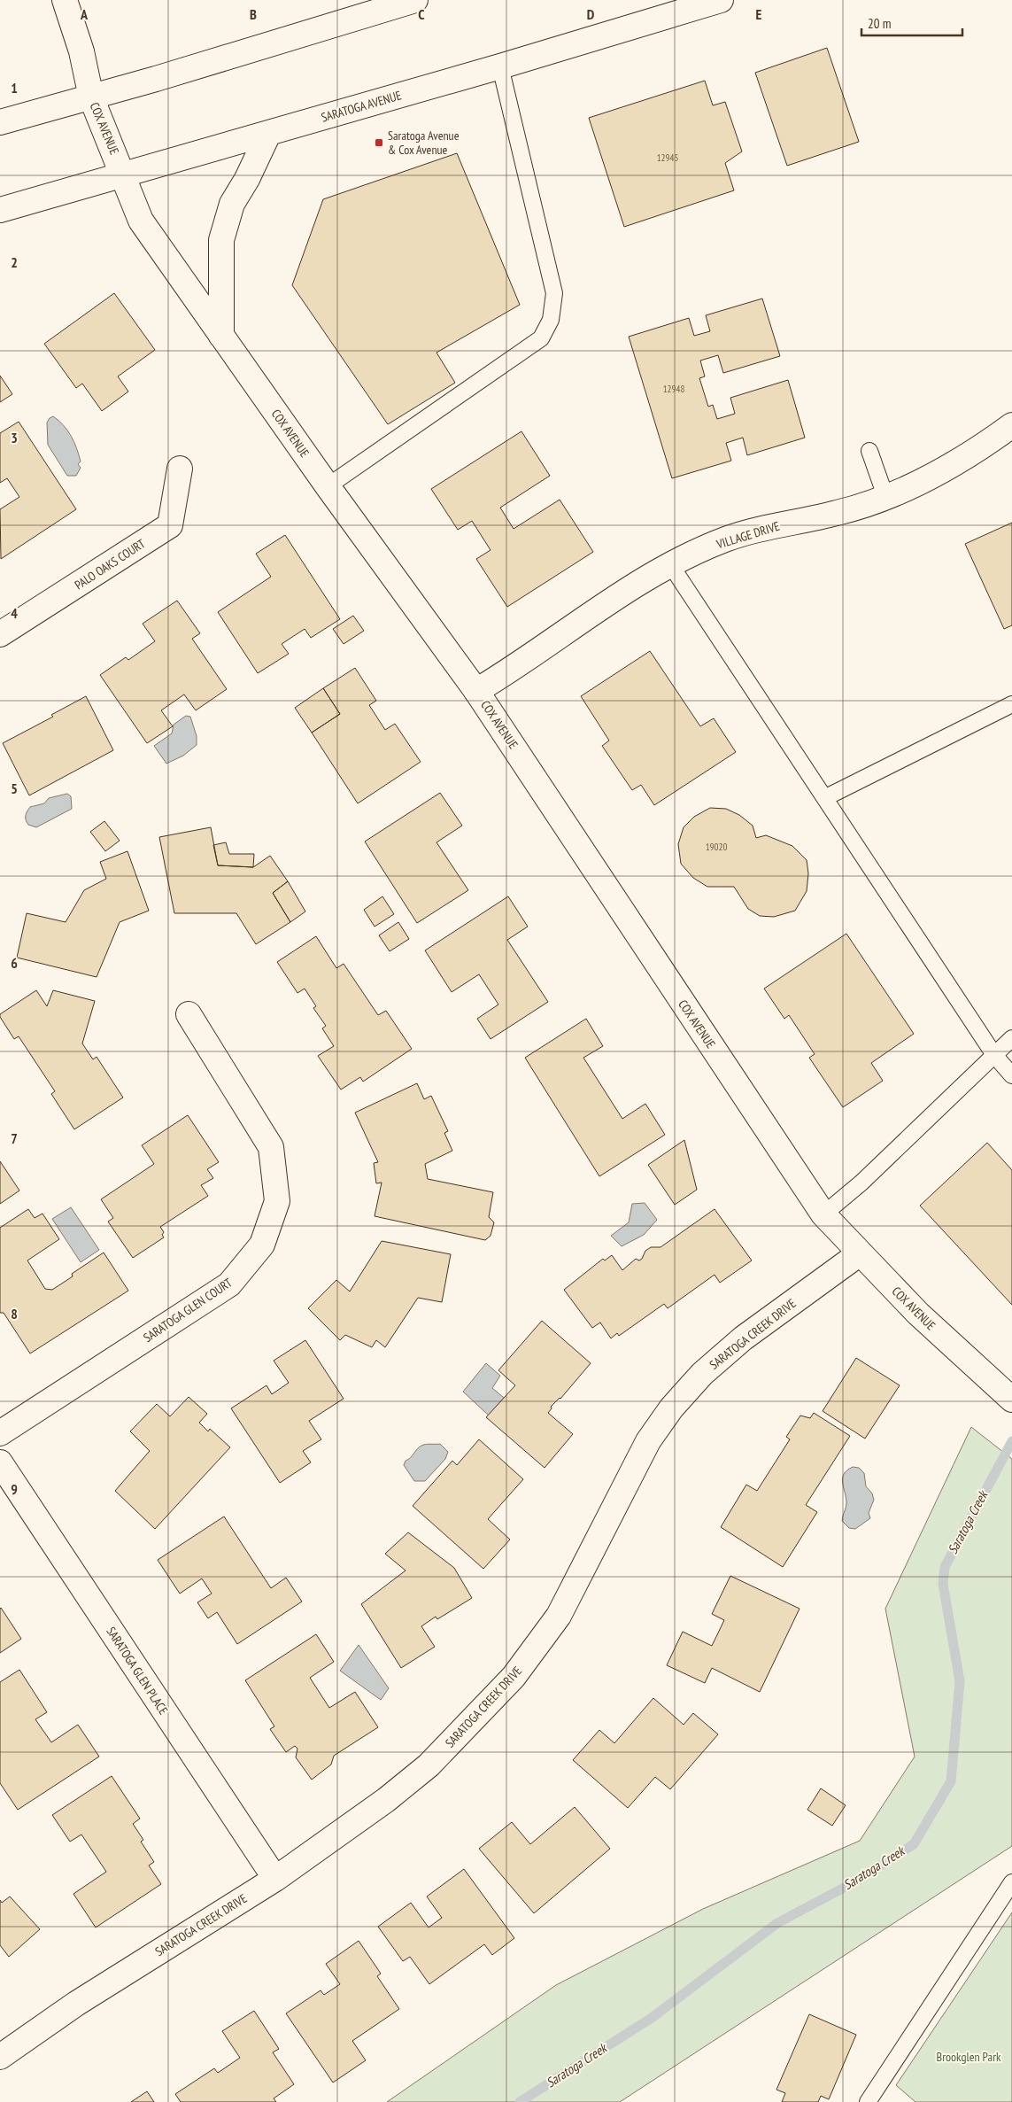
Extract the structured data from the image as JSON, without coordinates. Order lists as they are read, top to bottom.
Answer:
{
  "streets": {
    "main road": [
      "SARATOGA AVENUE",
      "COX AVENUE",
      "VILLAGE DRIVE",
      "PALO OAKS COURT",
      "SARATOGA GLEN COURT",
      "SARATOGA CREEK DRIVE",
      "SARATOGA GLEN PLACE"
    ]
  },
  "crossings": [
    ["SARATOGA AVENUE", "COX AVENUE"],
    ["COX AVENUE", "VILLAGE DRIVE"],
    ["COX AVENUE", "SARATOGA CREEK DRIVE"],
    ["SARATOGA CREEK DRIVE", "SARATOGA GLEN PLACE"]
  ],
  "water": ["Saratoga Creek"],
  "parks": ["Brookglen Park"],
  "places": {
    "transit": ["Saratoga Avenue & Cox Avenue"]
  },
  "house_numbers": ["12945", "12948", "19020"],
  "scale_bar": "20 m",
  "grid": {
    "columns": [
      "A",
      "B",
      "C",
      "D",
      "E"
    ],
    "rows": [
      "1",
      "2",
      "3",
      "4",
      "5",
      "6",
      "7",
      "8",
      "9"
    ]
  }
}
